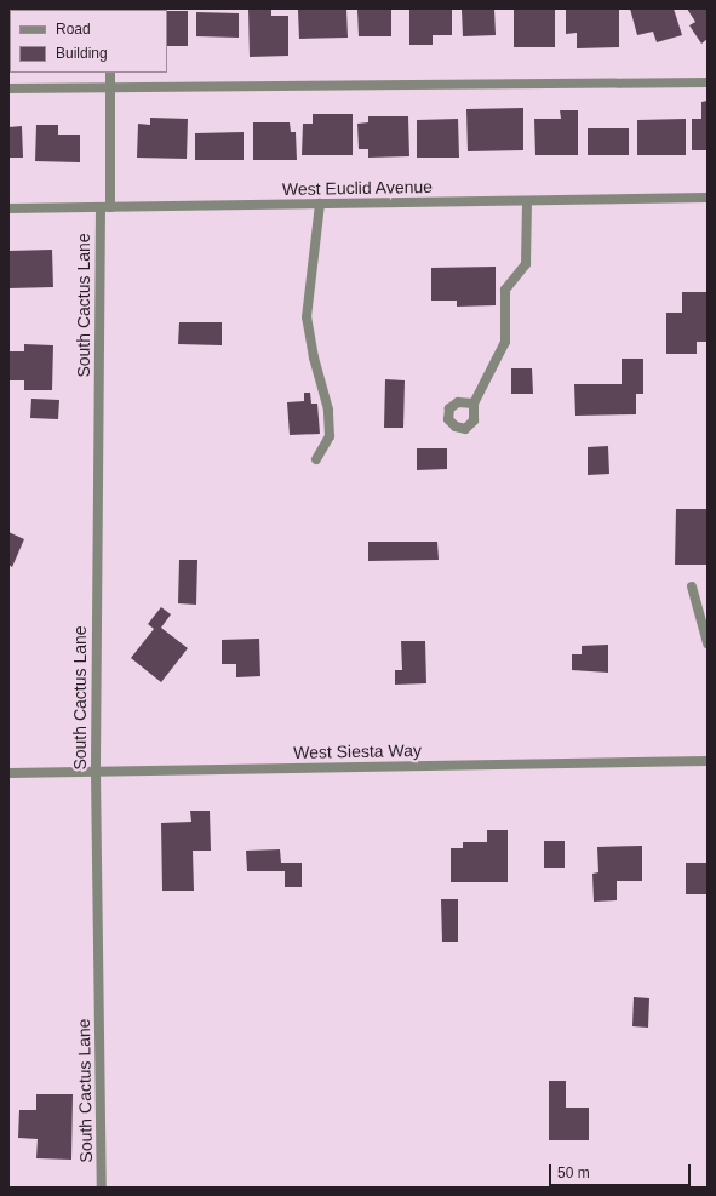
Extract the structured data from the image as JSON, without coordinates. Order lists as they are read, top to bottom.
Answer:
{
  "streets": {
    "street": ["West Euclid Avenue", "South Cactus Lane", "West Siesta Way"]
  },
  "crossings": [
    ["West Euclid Avenue", "South Cactus Lane"],
    ["South Cactus Lane", "West Siesta Way"]
  ],
  "legend": ["Road", "Building"],
  "scale_bar": "50 m"
}
